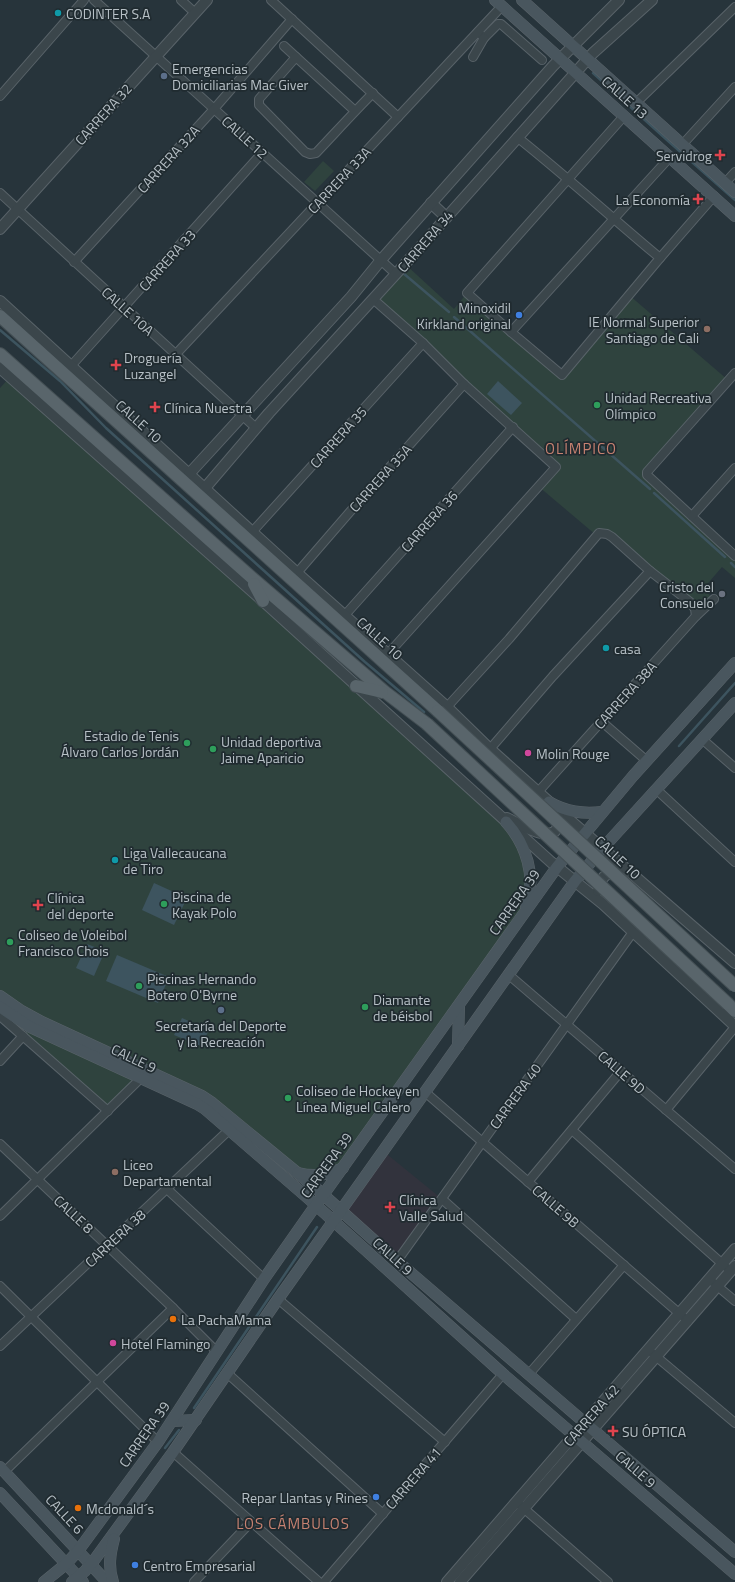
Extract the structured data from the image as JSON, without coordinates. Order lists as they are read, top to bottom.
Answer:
{
  "streets": {
    "main road": [
      "CALLE 13",
      "CALLE 10",
      "CARRERA 39",
      "CALLE 9",
      "CALLE 6"
    ],
    "street": [
      "CARRERA 32",
      "CALLE 12",
      "CARRERA 32A",
      "CARRERA 33A",
      "CARRERA 34",
      "CARRERA 33",
      "CALLE 10A",
      "CARRERA 35",
      "CARRERA 35A",
      "CARRERA 36",
      "CARRERA 38A",
      "CALLE 9D",
      "CARRERA 40",
      "CALLE 9B",
      "CALLE 8",
      "CARRERA 38",
      "CARRERA 42",
      "CARRERA 41"
    ]
  },
  "crossings": [
    ["CALLE 13", "CARRERA 33A"],
    ["CALLE 13", "CARRERA 34"],
    ["CARRERA 32", "CALLE 12"],
    ["CARRERA 32", "CALLE 10A"],
    ["CALLE 12", "CARRERA 32A"],
    ["CALLE 12", "CARRERA 33A"],
    ["CALLE 12", "CARRERA 34"],
    ["CALLE 12", "CARRERA 33"],
    ["CARRERA 32A", "CALLE 10A"],
    ["CARRERA 33A", "CALLE 10A"],
    ["CARRERA 34", "CALLE 10A"],
    ["CARRERA 34", "CALLE 10"],
    ["CARRERA 33", "CALLE 10A"],
    ["CARRERA 33", "CALLE 10"],
    ["CALLE 10", "CARRERA 35"],
    ["CALLE 10", "CARRERA 35A"],
    ["CALLE 10", "CARRERA 36"],
    ["CALLE 10", "CARRERA 38A"],
    ["CALLE 10", "CARRERA 39"],
    ["CARRERA 39", "CALLE 9"],
    ["CARRERA 39", "CALLE 8"],
    ["CARRERA 39", "CALLE 6"],
    ["CALLE 9", "CARRERA 40"],
    ["CALLE 9", "CARRERA 38"],
    ["CALLE 9", "CARRERA 42"],
    ["CALLE 9", "CARRERA 41"],
    ["CALLE 9D", "CARRERA 40"],
    ["CARRERA 40", "CALLE 9B"],
    ["CALLE 9B", "CARRERA 42"],
    ["CALLE 8", "CARRERA 38"]
  ],
  "districts": ["OLÍMPICO", "LOS CÁMBULOS"],
  "places": {
    "other": [
      "CODINTER S.A",
      "Emergencias Domiciliarias Mac Giver",
      "Minoxidil Kirkland original",
      "IE Normal Superior Santiago de Cali",
      "Unidad Recreativa Olímpico",
      "Cristo del Consuelo",
      "casa",
      "Estadio de Tenis Álvaro Carlos Jordán",
      "Unidad deportiva Jaime Aparicio",
      "Molin Rouge",
      "Liga Vallecaucana de Tiro",
      "Piscina de Kayak Polo",
      "Coliseo de Voleibol Francisco Chois",
      "Piscinas Hernando Botero O'Byrne",
      "Diamante de béisbol",
      "Secretaría del Deporte y la Recreación",
      "Coliseo de Hockey en Línea Miguel Calero",
      "Liceo Departamental",
      "La PachaMama",
      "Hotel Flamingo",
      "Repar Llantas y Rines",
      "Mcdonald´s",
      "Centro Empresarial"
    ],
    "health": [
      "Servidrog",
      "La Economía",
      "Droguería Luzangel",
      "Clínica Nuestra",
      "Clínica del deporte",
      "Clínica Valle Salud",
      "SU ÓPTICA"
    ]
  }
}
